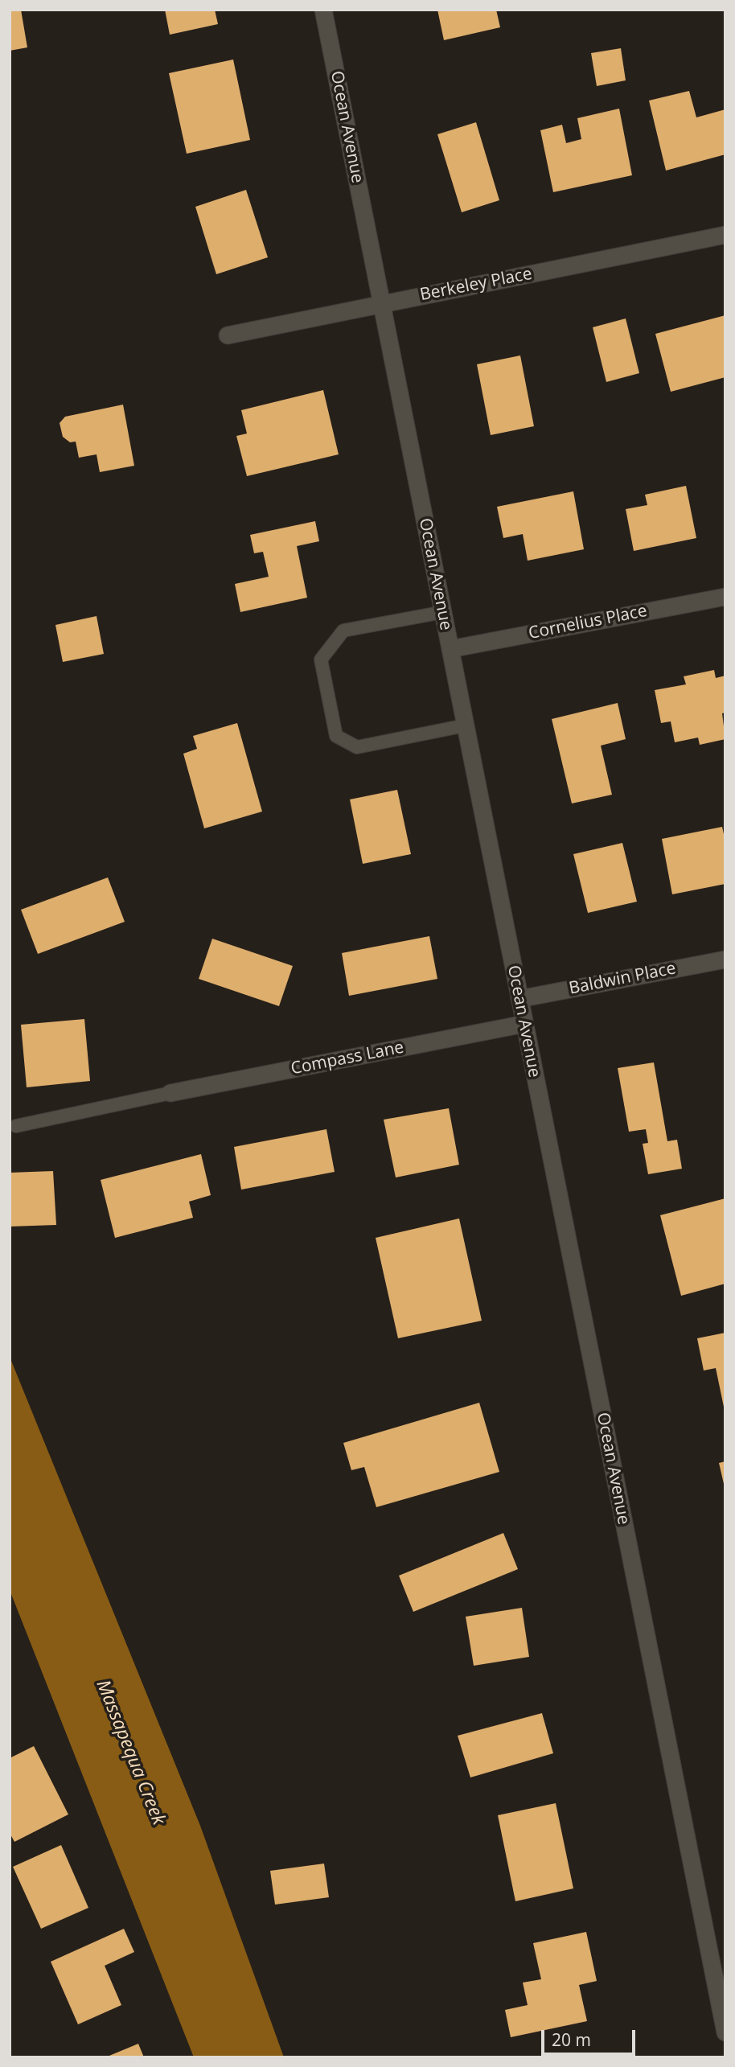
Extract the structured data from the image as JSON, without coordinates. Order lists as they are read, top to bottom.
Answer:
{
  "streets": {
    "street": [
      "Ocean Avenue",
      "Berkeley Place",
      "Cornelius Place",
      "Baldwin Place",
      "Compass Lane"
    ]
  },
  "crossings": [
    ["Ocean Avenue", "Berkeley Place"],
    ["Ocean Avenue", "Cornelius Place"],
    ["Ocean Avenue", "Baldwin Place"],
    ["Ocean Avenue", "Compass Lane"]
  ],
  "water": ["Massapequa Creek"],
  "scale_bar": "20 m"
}
